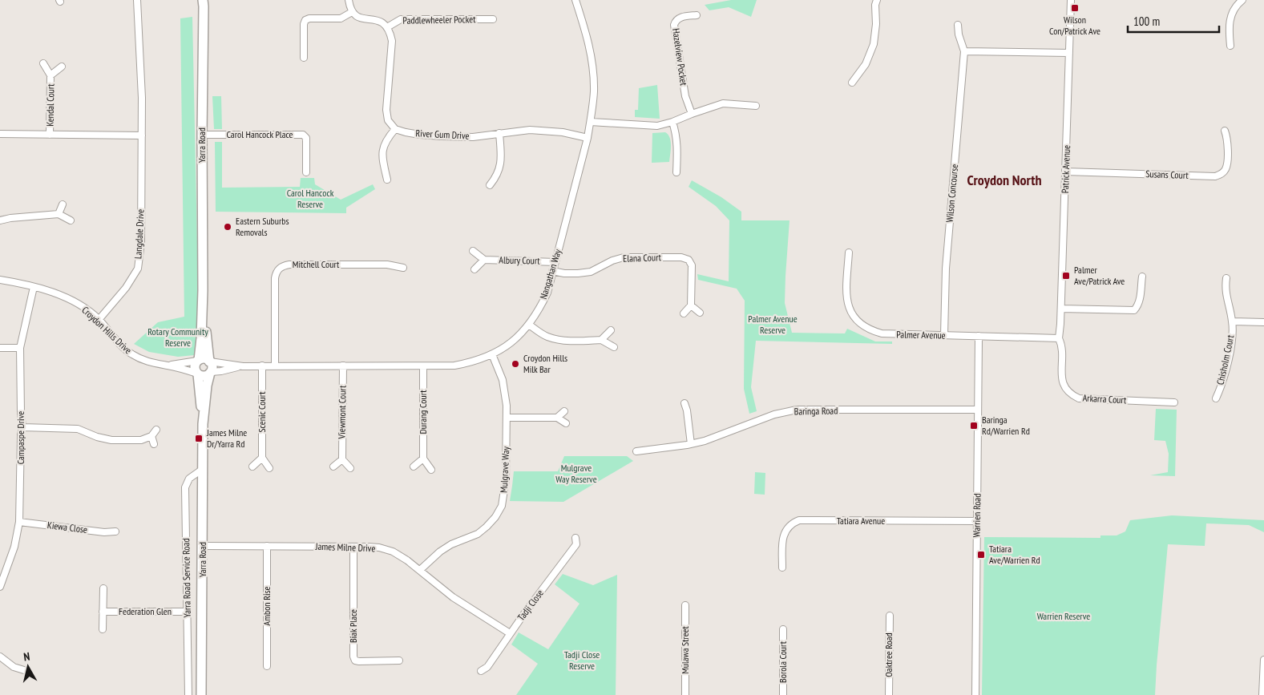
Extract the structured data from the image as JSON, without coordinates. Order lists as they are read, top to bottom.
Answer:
{
  "streets": {
    "main road": ["Yarra Road"],
    "street": [
      "Paddlewheeler Pocket",
      "Hazelview Pocket",
      "Kendal Court",
      "Carol Hancock Place",
      "River Gum Drive",
      "Patrick Avenue",
      "Susans Court",
      "Wilson Concourse",
      "Langdale Drive",
      "Elana Court",
      "Albury Court",
      "Mitchell Court",
      "Nangathan Way",
      "Croydon Hills Drive",
      "Palmer Avenue",
      "Chisholm Court",
      "Arkarra Court",
      "Baringa Road",
      "Scenic Court",
      "Viewmont Court",
      "Durang Court",
      "Campaspe Drive",
      "Mulgrave Way",
      "Warrien Road",
      "Tatiara Avenue",
      "Kiewa Close",
      "James Milne Drive",
      "Yarra Road Service Road",
      "Tadji Close",
      "Ambon Rise",
      "Federation Glen",
      "Biak Place",
      "Mulawa Street",
      "Oaktree Road",
      "Borola Court"
    ]
  },
  "crossings": [
    ["Carol Hancock Place", "Yarra Road"],
    ["River Gum Drive", "Nangathan Way"],
    ["Yarra Road", "Nangathan Way"],
    ["Yarra Road", "Croydon Hills Drive"],
    ["Yarra Road", "James Milne Drive"],
    ["Yarra Road", "Yarra Road Service Road"],
    ["Patrick Avenue", "Susans Court"],
    ["Patrick Avenue", "Palmer Avenue"],
    ["Patrick Avenue", "Arkarra Court"],
    ["Wilson Concourse", "Palmer Avenue"],
    ["Langdale Drive", "Croydon Hills Drive"],
    ["Elana Court", "Nangathan Way"],
    ["Albury Court", "Nangathan Way"],
    ["Mitchell Court", "Nangathan Way"],
    ["Nangathan Way", "Croydon Hills Drive"],
    ["Nangathan Way", "Scenic Court"],
    ["Nangathan Way", "Viewmont Court"],
    ["Nangathan Way", "Durang Court"],
    ["Nangathan Way", "Mulgrave Way"],
    ["Croydon Hills Drive", "Campaspe Drive"],
    ["Palmer Avenue", "Arkarra Court"],
    ["Palmer Avenue", "Warrien Road"],
    ["Baringa Road", "Warrien Road"],
    ["Campaspe Drive", "Kiewa Close"],
    ["Mulgrave Way", "James Milne Drive"],
    ["Warrien Road", "Tatiara Avenue"],
    ["James Milne Drive", "Tadji Close"],
    ["James Milne Drive", "Ambon Rise"],
    ["James Milne Drive", "Biak Place"],
    ["Yarra Road Service Road", "Federation Glen"]
  ],
  "districts": ["Croydon North"],
  "parks": [
    "Carol Hancock Reserve",
    "Palmer Avenue Reserve",
    "Rotary Community Reserve",
    "Mulgrave Way Reserve",
    "Warrien Reserve",
    "Tadji Close Reserve"
  ],
  "places": {
    "transit": [
      "Wilson Con/Patrick Ave",
      "Palmer Ave/Patrick Ave",
      "Baringa Rd/Warrien Rd",
      "James Milne Dr/Yarra Rd",
      "Tatiara Ave/Warrien Rd"
    ],
    "other": ["Eastern Suburbs Removals", "Croydon Hills Milk Bar"]
  },
  "scale_bar": "100 m",
  "north": "top"
}
